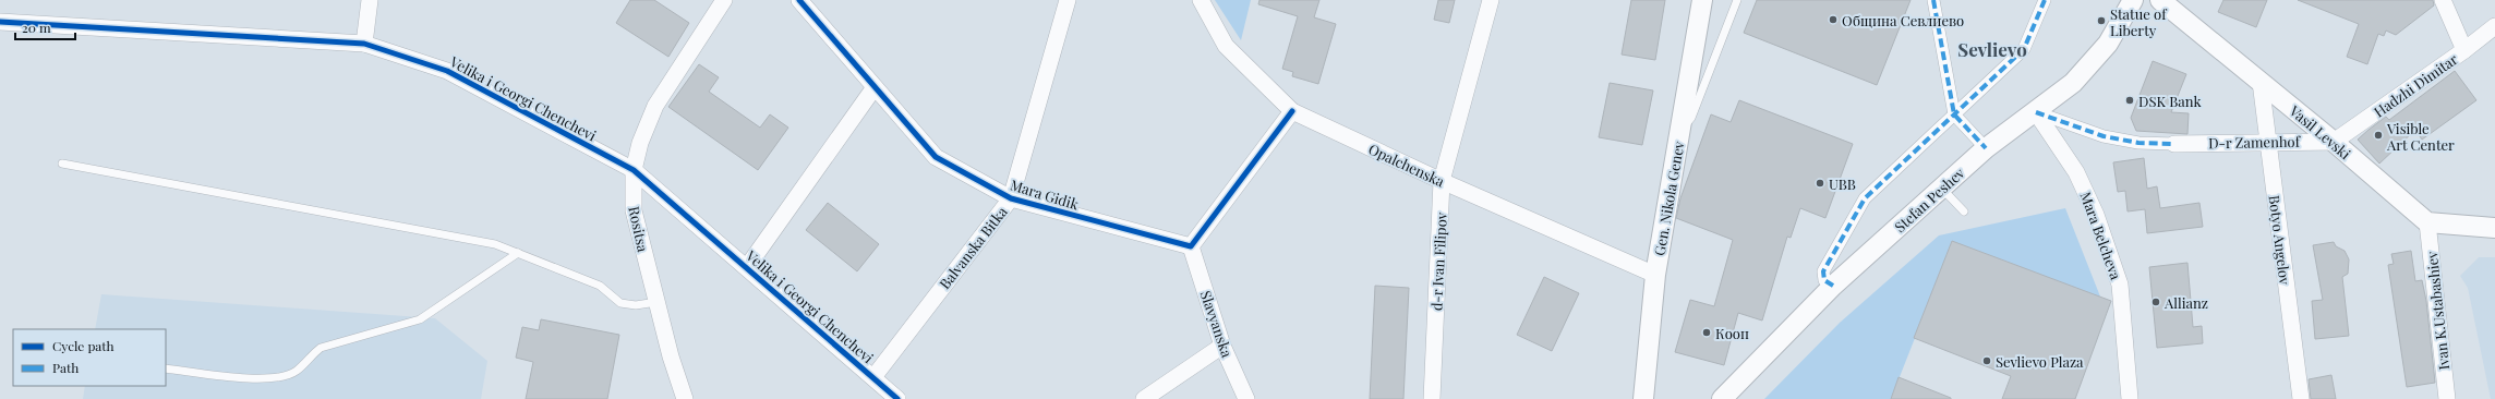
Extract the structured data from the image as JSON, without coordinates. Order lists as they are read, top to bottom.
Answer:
{
  "streets": {
    "street": [
      "Hadzhi Dimitar",
      "Velika i Georgi Chenchevi",
      "Vasil Levski",
      "D-r Zamenhof",
      "Opalchenska",
      "Mara Gidik",
      "Gen. Nikola Genev",
      "Stefan Peshev",
      "Rositsa",
      "Mara Belcheva",
      "Botyo Angelov",
      "Balvanska Bitka",
      "d-r Ivan Filipov",
      "Ivan K.Ustabashiev",
      "Slavyanska"
    ]
  },
  "crossings": [
    ["Hadzhi Dimitar", "Vasil Levski"],
    ["Hadzhi Dimitar", "D-r Zamenhof"],
    ["Velika i Georgi Chenchevi", "Rositsa"],
    ["Velika i Georgi Chenchevi", "Balvanska Bitka"],
    ["Vasil Levski", "D-r Zamenhof"],
    ["Vasil Levski", "Botyo Angelov"],
    ["Vasil Levski", "Ivan K.Ustabashiev"],
    ["D-r Zamenhof", "Botyo Angelov"],
    ["Opalchenska", "Gen. Nikola Genev"],
    ["Opalchenska", "d-r Ivan Filipov"],
    ["Mara Gidik", "Balvanska Bitka"],
    ["Mara Gidik", "Slavyanska"],
    ["Stefan Peshev", "Mara Belcheva"]
  ],
  "districts": ["Sevlievo"],
  "places": [
    "Община Севлиево",
    "Statue of Liberty",
    "DSK Bank",
    "Visible Art Center",
    "UBB",
    "Allianz",
    "Кооп",
    "Sevlievo Plaza"
  ],
  "legend": ["Cycle path", "Path"],
  "scale_bar": "20 m"
}
